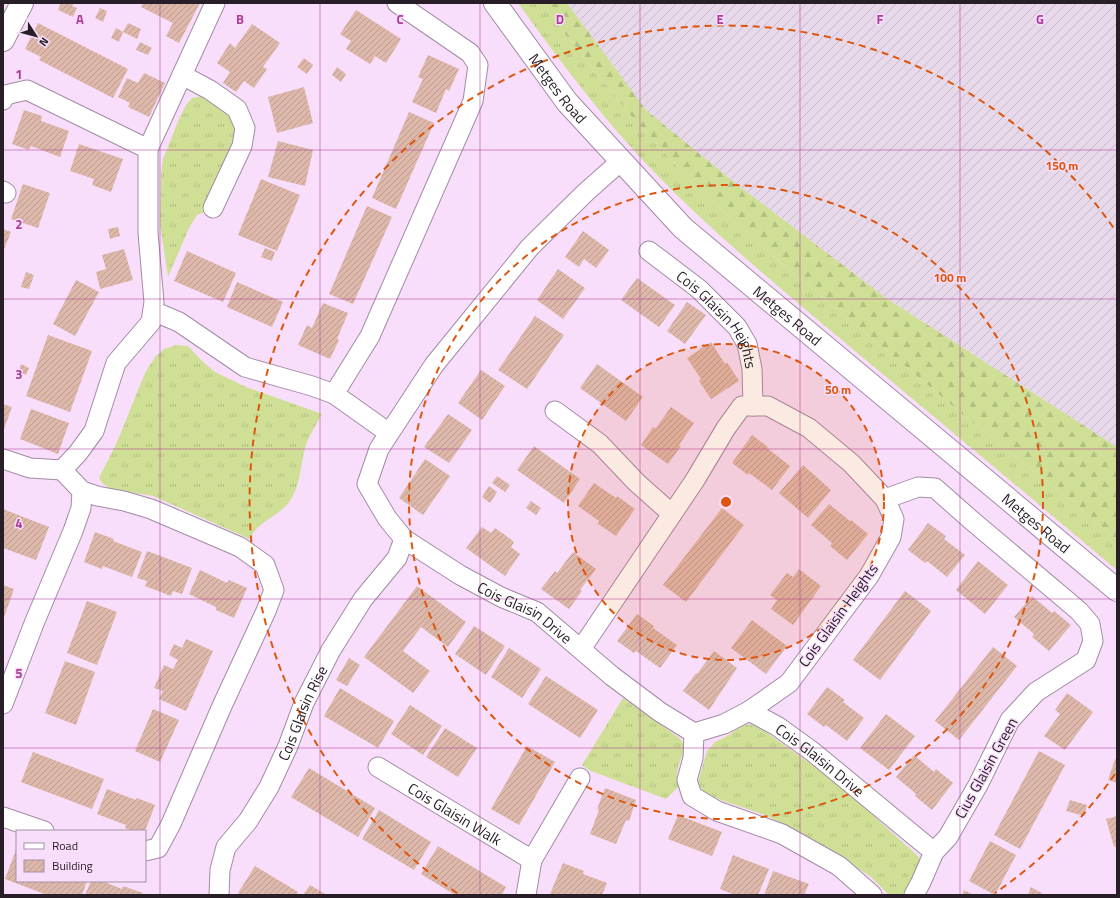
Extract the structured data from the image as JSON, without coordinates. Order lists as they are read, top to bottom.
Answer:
{
  "streets": {
    "street": [
      "Metges Road",
      "Cois Glaisin Heights",
      "Cois Glaisin Drive",
      "Cois Glaisin Rise",
      "Cius Glaisin Green",
      "Cois Glaisin Walk"
    ]
  },
  "crossings": [
    ["Cois Glaisin Heights", "Cois Glaisin Drive"],
    ["Cois Glaisin Heights", "Cius Glaisin Green"],
    ["Cois Glaisin Drive", "Cois Glaisin Rise"],
    ["Cois Glaisin Drive", "Cius Glaisin Green"]
  ],
  "legend": ["Road", "Building"],
  "north": "bottom right",
  "grid": {
    "columns": [
      "A",
      "B",
      "C",
      "D",
      "E",
      "F",
      "G"
    ],
    "rows": [
      "1",
      "2",
      "3",
      "4",
      "5"
    ]
  },
  "rings": ["150 m", "100 m", "50 m"]
}
